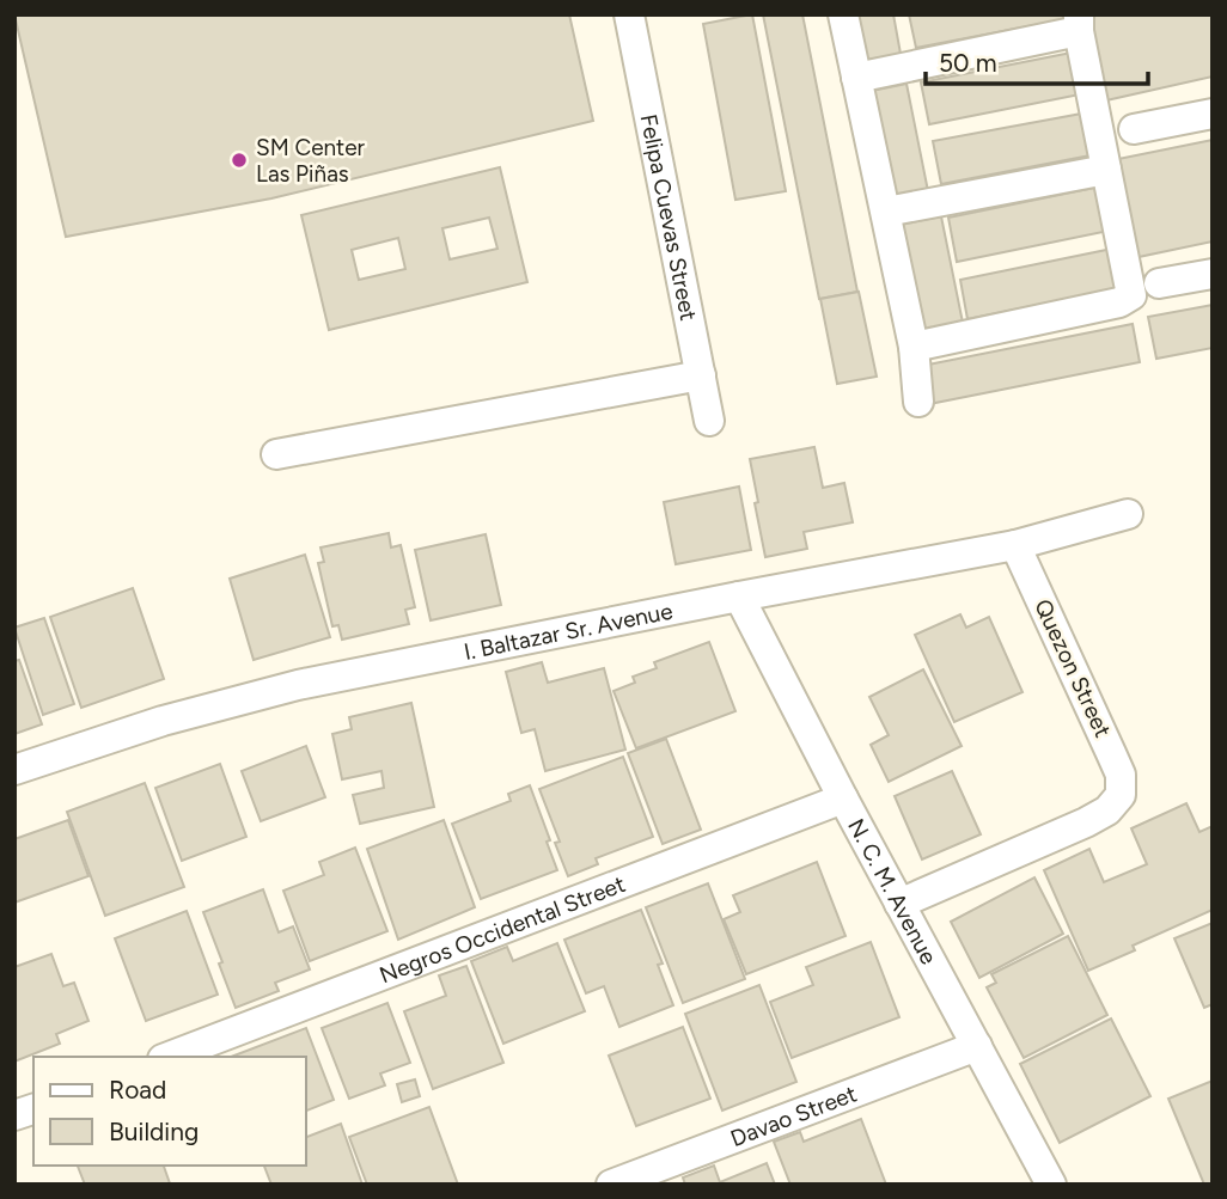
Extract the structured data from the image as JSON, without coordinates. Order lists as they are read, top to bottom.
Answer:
{
  "streets": {
    "street": [
      "Felipa Cuevas Street",
      "I. Baltazar Sr. Avenue",
      "Quezon Street",
      "N. C. M. Avenue",
      "Negros Occidental Street",
      "Davao Street"
    ]
  },
  "crossings": [
    ["I. Baltazar Sr. Avenue", "Quezon Street"],
    ["I. Baltazar Sr. Avenue", "N. C. M. Avenue"],
    ["Quezon Street", "N. C. M. Avenue"],
    ["N. C. M. Avenue", "Negros Occidental Street"],
    ["N. C. M. Avenue", "Davao Street"]
  ],
  "places": ["SM Center Las Piñas"],
  "legend": ["Road", "Building"],
  "scale_bar": "50 m"
}
